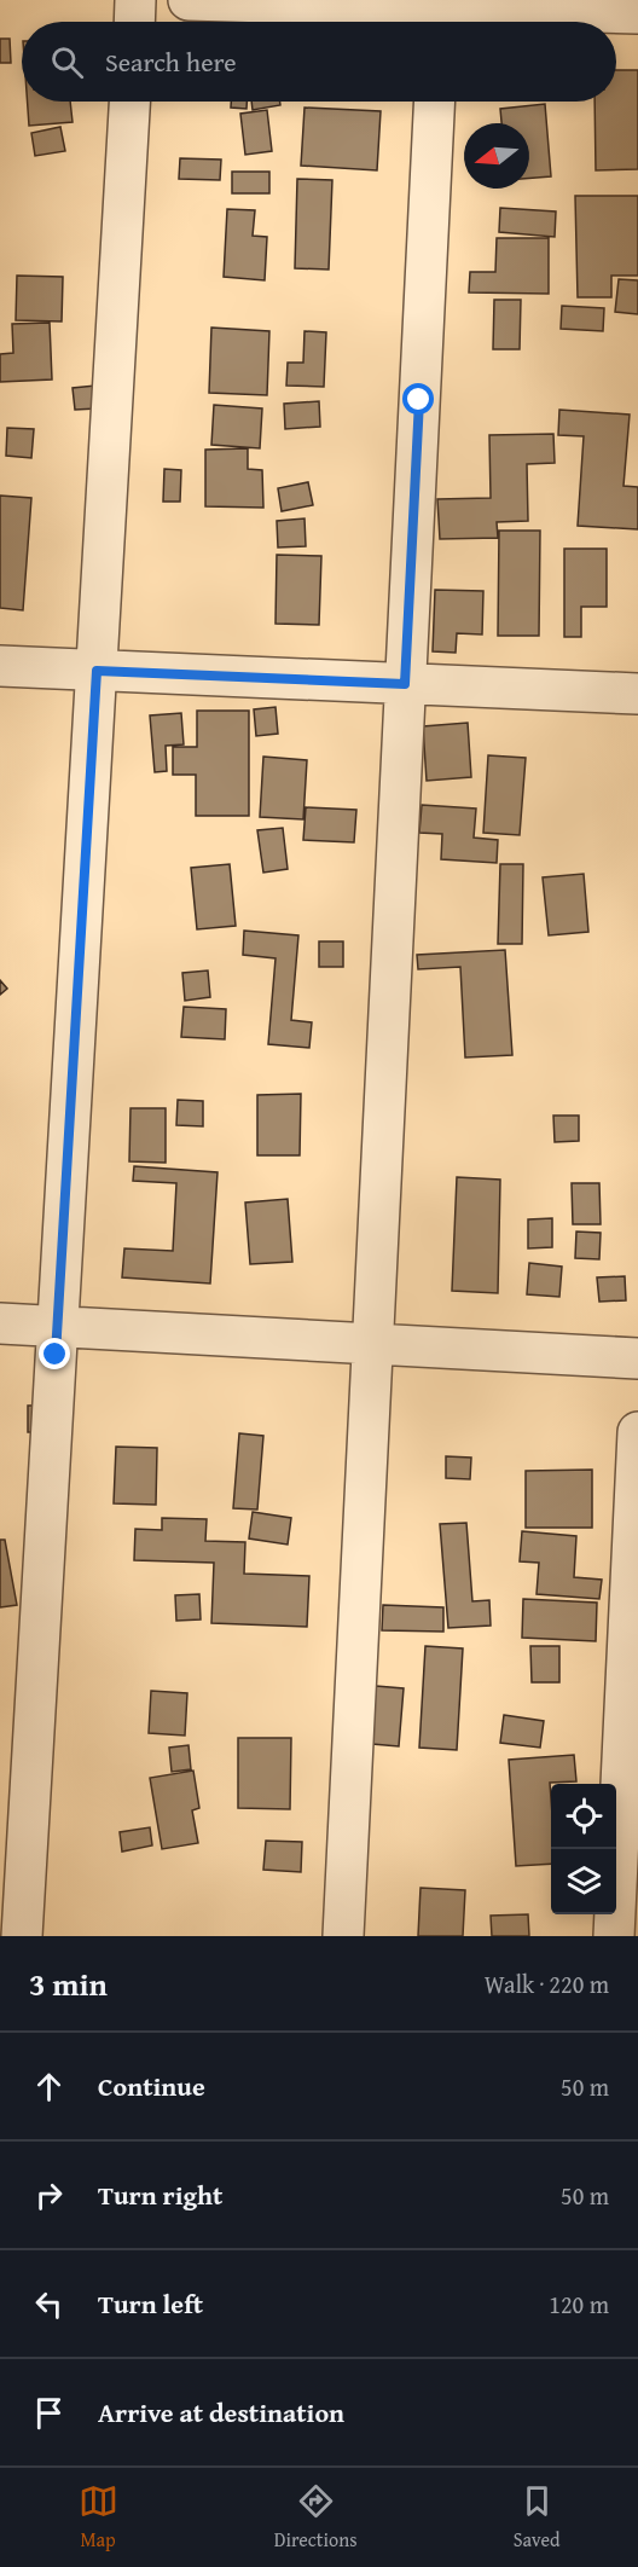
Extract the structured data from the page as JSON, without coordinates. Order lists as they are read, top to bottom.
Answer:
{
  "north": "left",
  "page": {
    "search": "Search here",
    "heading": ["3 min", "Walk · 220 m"],
    "list": [
      ["Continue", "50 m"],
      ["Turn right", "50 m"],
      ["Turn left", "120 m"],
      "Arrive at destination"
    ],
    "nav": ["Map", "Directions", "Saved"]
  }
}
